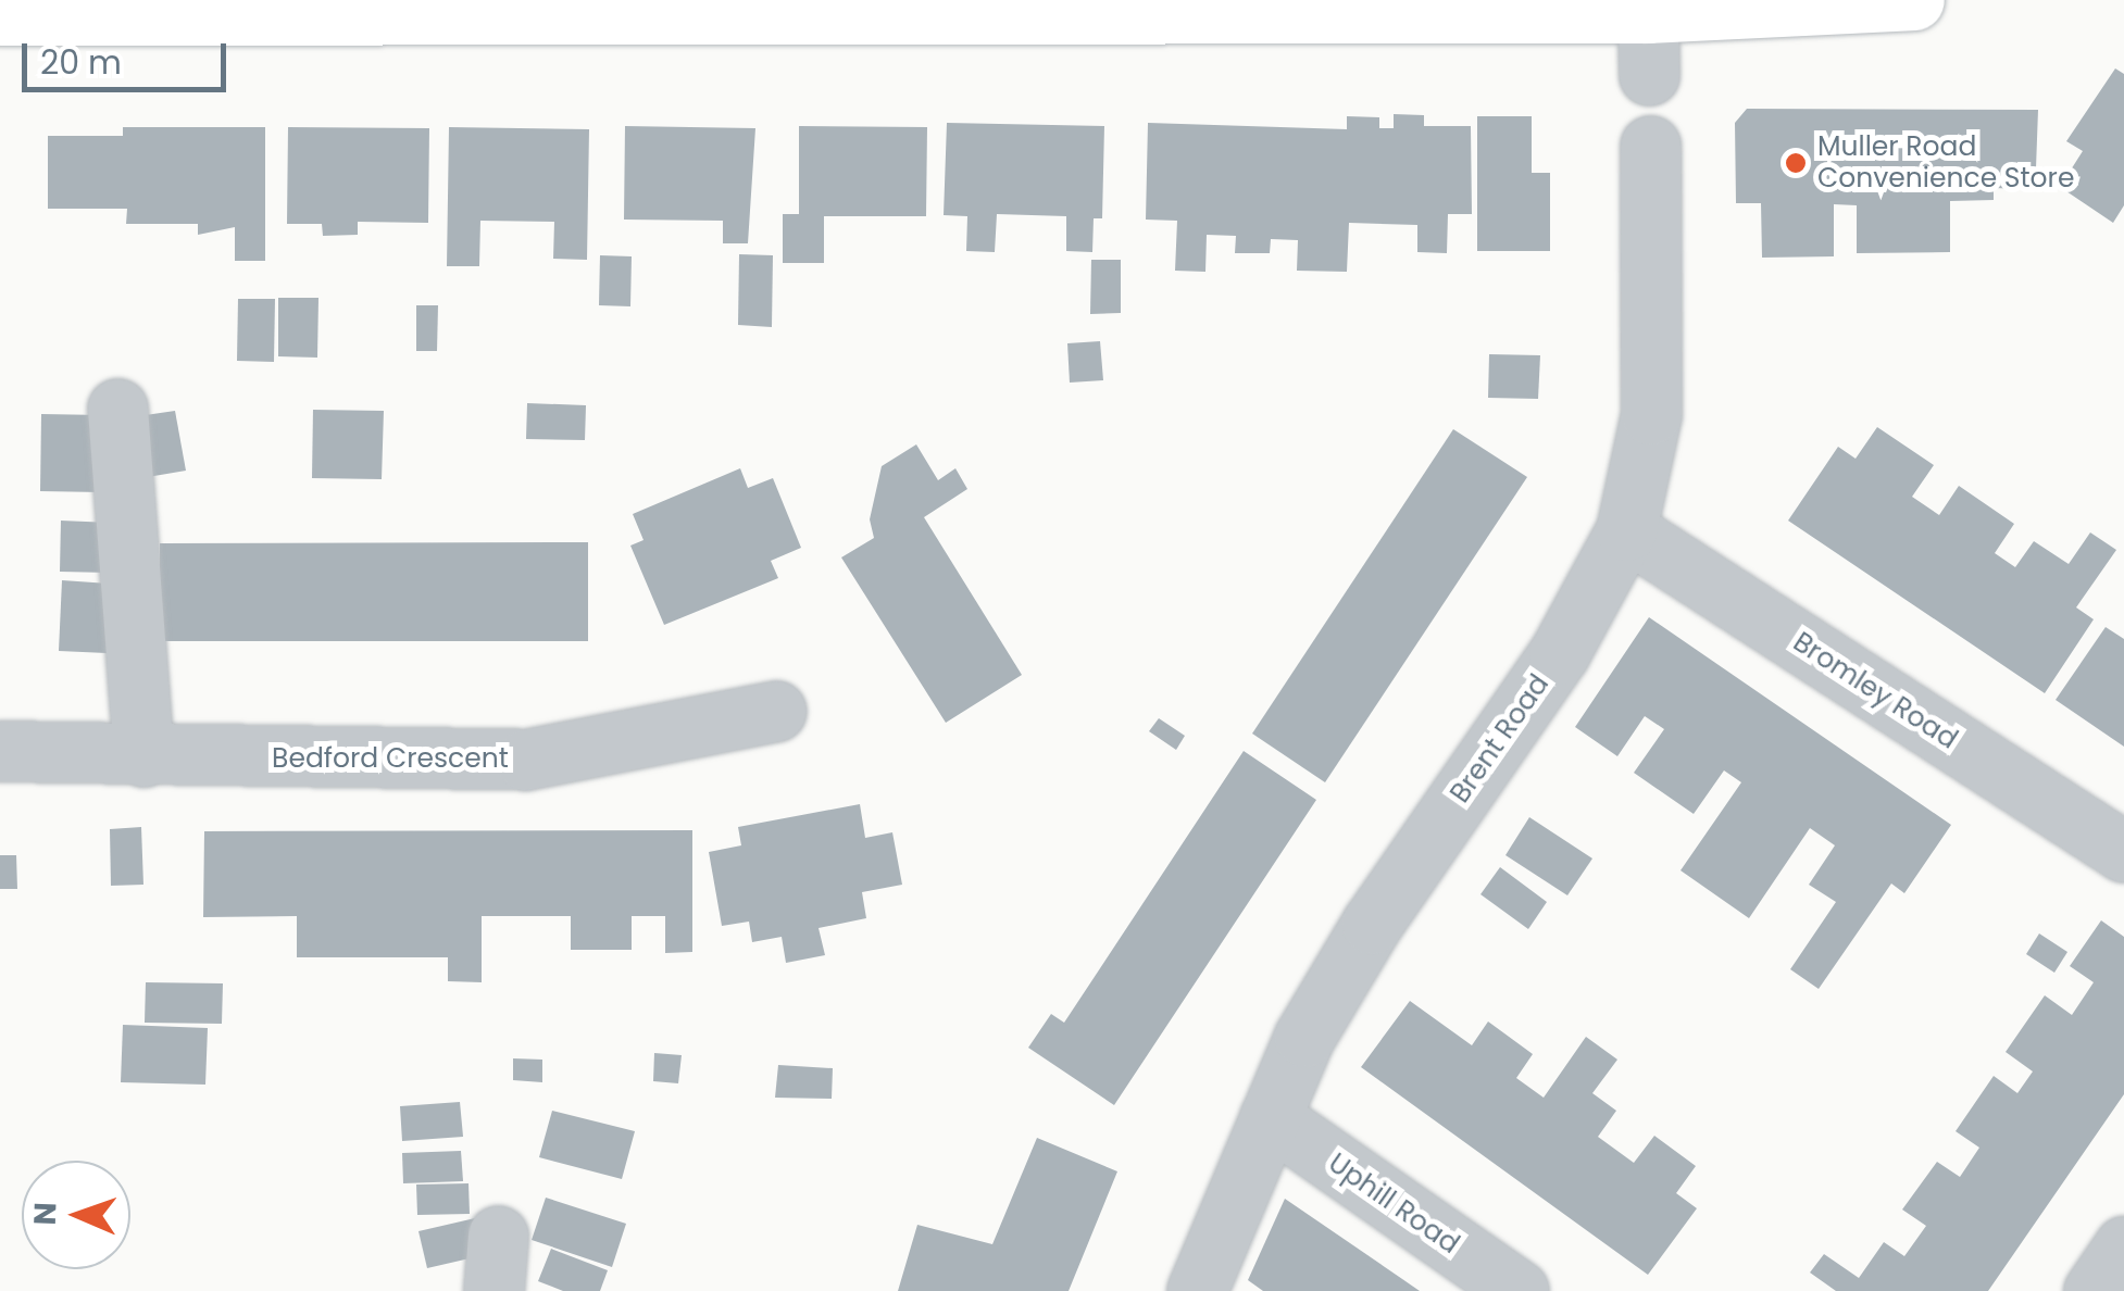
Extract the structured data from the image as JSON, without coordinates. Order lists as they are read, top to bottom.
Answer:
{
  "streets": {
    "street": [
      "Bromley Road",
      "Brent Road",
      "Bedford Crescent",
      "Uphill Road"
    ]
  },
  "crossings": [
    ["Bromley Road", "Brent Road"],
    ["Brent Road", "Uphill Road"]
  ],
  "places": ["Muller Road Convenience Store"],
  "scale_bar": "20 m",
  "north": "left"
}
